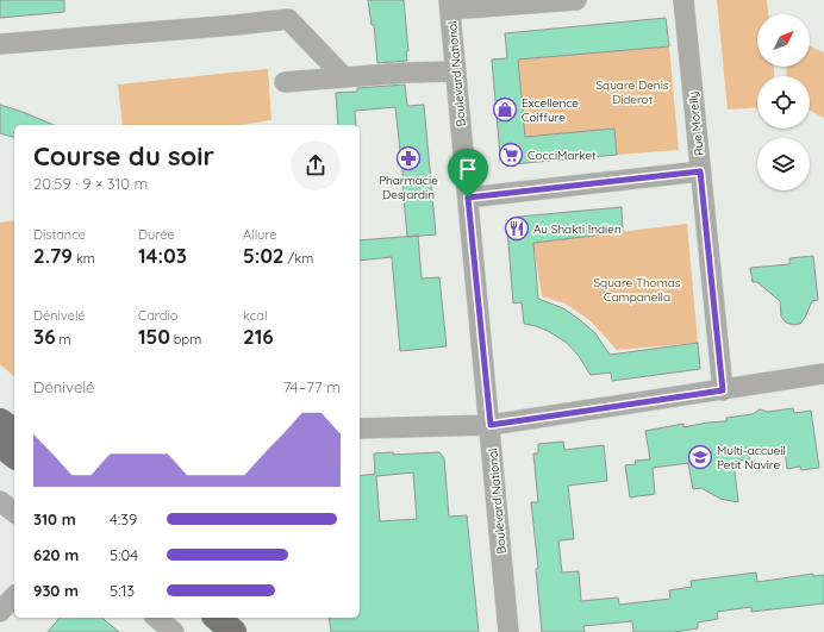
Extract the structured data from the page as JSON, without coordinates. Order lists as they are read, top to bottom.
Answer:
{
  "streets": {
    "street": ["Boulevard National", "Rue Morelly"]
  },
  "parks": ["Square Denis Diderot", "Square Thomas Campanella"],
  "places": {
    "shop": ["Excellence Coiffure"],
    "supermarket": ["CocciMarket"],
    "pharmacy": ["Pharmacie Desjardin"],
    "restaurant": ["Au Shakti Indien"],
    "school or university": ["Multi-accueil Petit Navire"]
  },
  "north": "top right",
  "page": {
    "heading": ["Course du soir", "20:59 · 9 × 310 m"],
    "stats": [
      ["Distance", "2.79 km"],
      ["Durée", "14:03"],
      ["Allure", "5:02 /km"],
      ["Dénivelé", "36 m"],
      ["Cardio", "150 bpm"],
      ["kcal", "216"]
    ],
    "chart": ["Dénivelé", "74–77 m"],
    "list": [
      {
        "name": "310 m",
        "note": "4:39"
      },
      {
        "name": "620 m",
        "note": "5:04"
      },
      {
        "name": "930 m",
        "note": "5:13"
      }
    ]
  }
}
